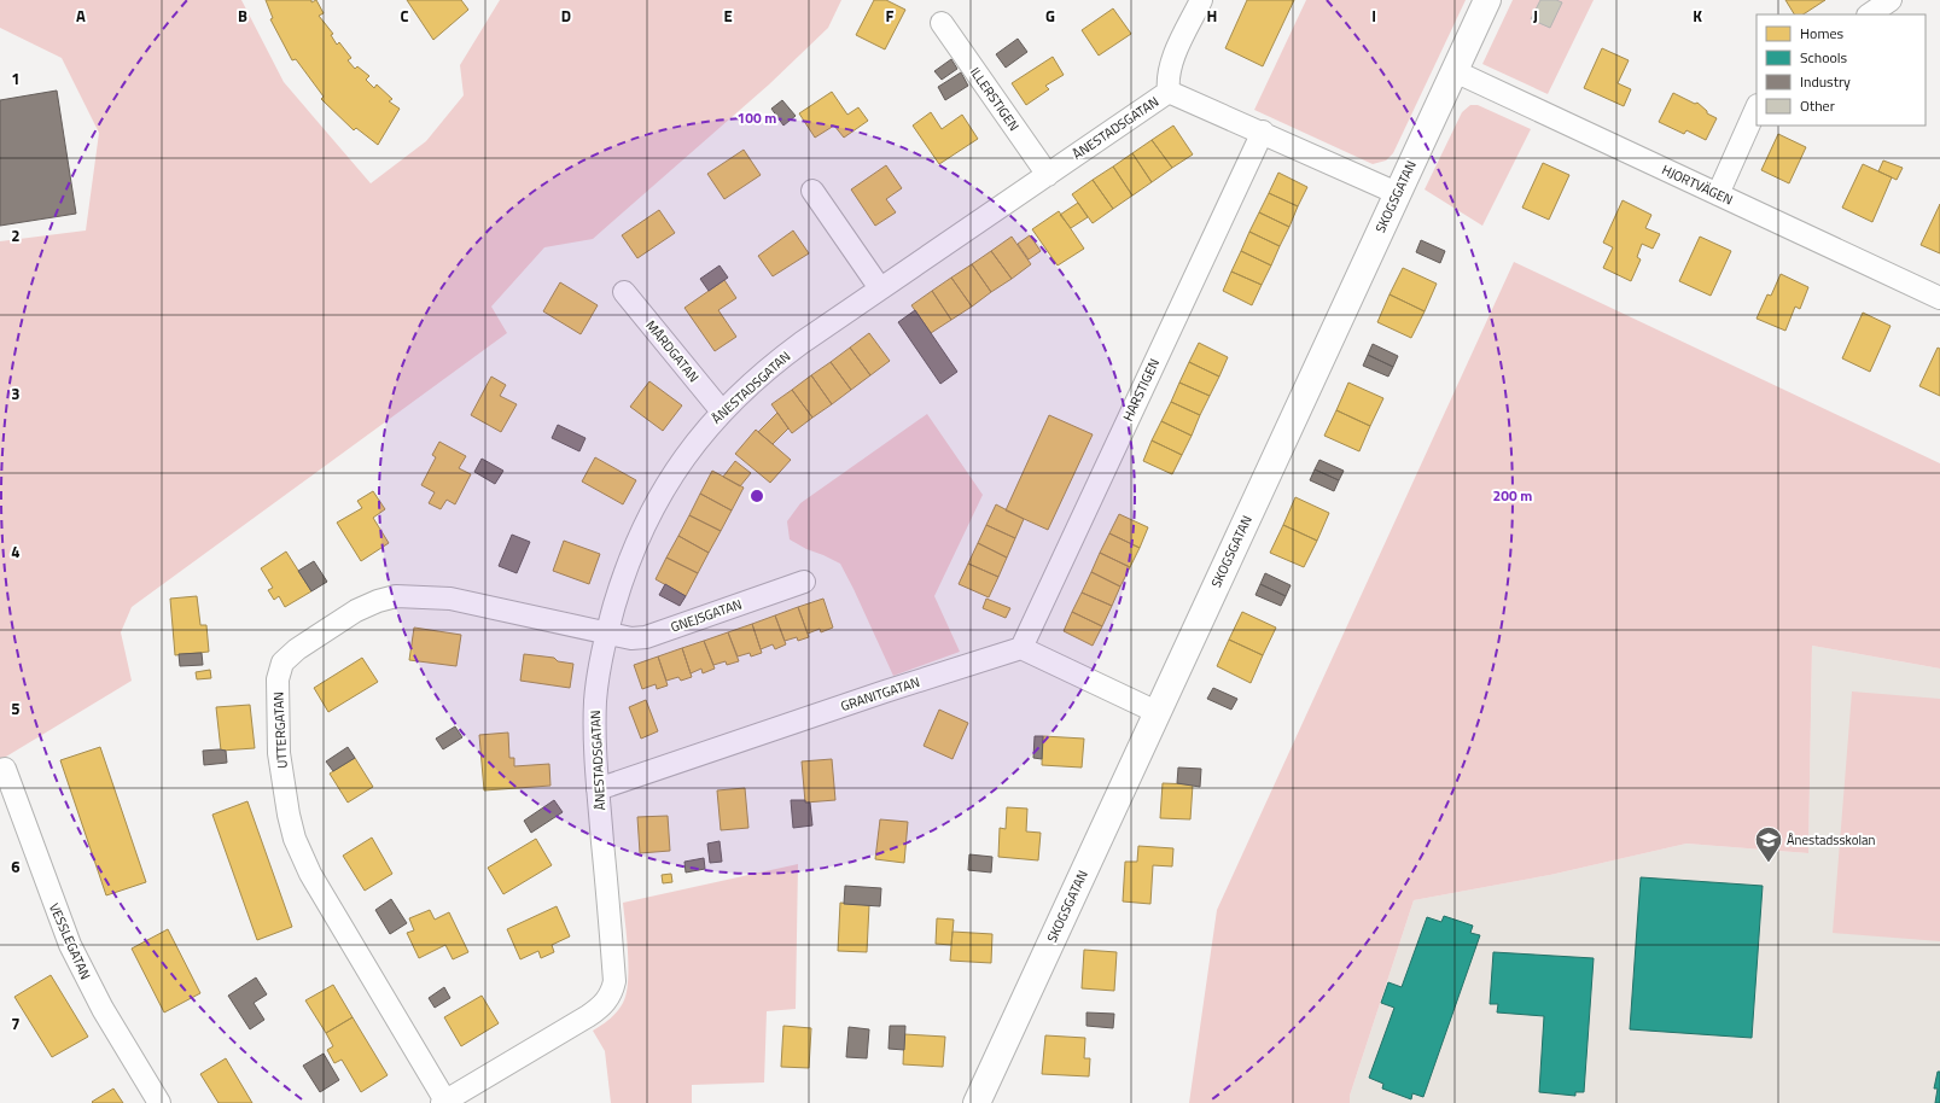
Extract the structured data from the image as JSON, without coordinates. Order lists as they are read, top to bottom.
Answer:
{
  "streets": {
    "street": [
      "ILLERSTIGEN",
      "ÅNESTADSGATAN",
      "HJORTVÄGEN",
      "SKOGSGATAN",
      "MÅRDGATAN",
      "HARSTIGEN",
      "GNEJSGATAN",
      "GRANITGATAN",
      "UTTERGATAN",
      "VESSLEGATAN"
    ]
  },
  "crossings": [
    ["ILLERSTIGEN", "ÅNESTADSGATAN"],
    ["ÅNESTADSGATAN", "SKOGSGATAN"],
    ["ÅNESTADSGATAN", "MÅRDGATAN"],
    ["ÅNESTADSGATAN", "HARSTIGEN"],
    ["ÅNESTADSGATAN", "GNEJSGATAN"],
    ["ÅNESTADSGATAN", "GRANITGATAN"],
    ["ÅNESTADSGATAN", "UTTERGATAN"],
    ["HJORTVÄGEN", "SKOGSGATAN"],
    ["HARSTIGEN", "GRANITGATAN"],
    ["GNEJSGATAN", "UTTERGATAN"]
  ],
  "places": {
    "school or university": ["Ånestadsskolan"]
  },
  "legend": [
    "Homes",
    "Schools",
    "Industry",
    "Other"
  ],
  "grid": {
    "columns": [
      "A",
      "B",
      "C",
      "D",
      "E",
      "F",
      "G",
      "H",
      "I",
      "J",
      "K"
    ],
    "rows": [
      "1",
      "2",
      "3",
      "4",
      "5",
      "6",
      "7"
    ]
  },
  "rings": ["100 m", "200 m"]
}
